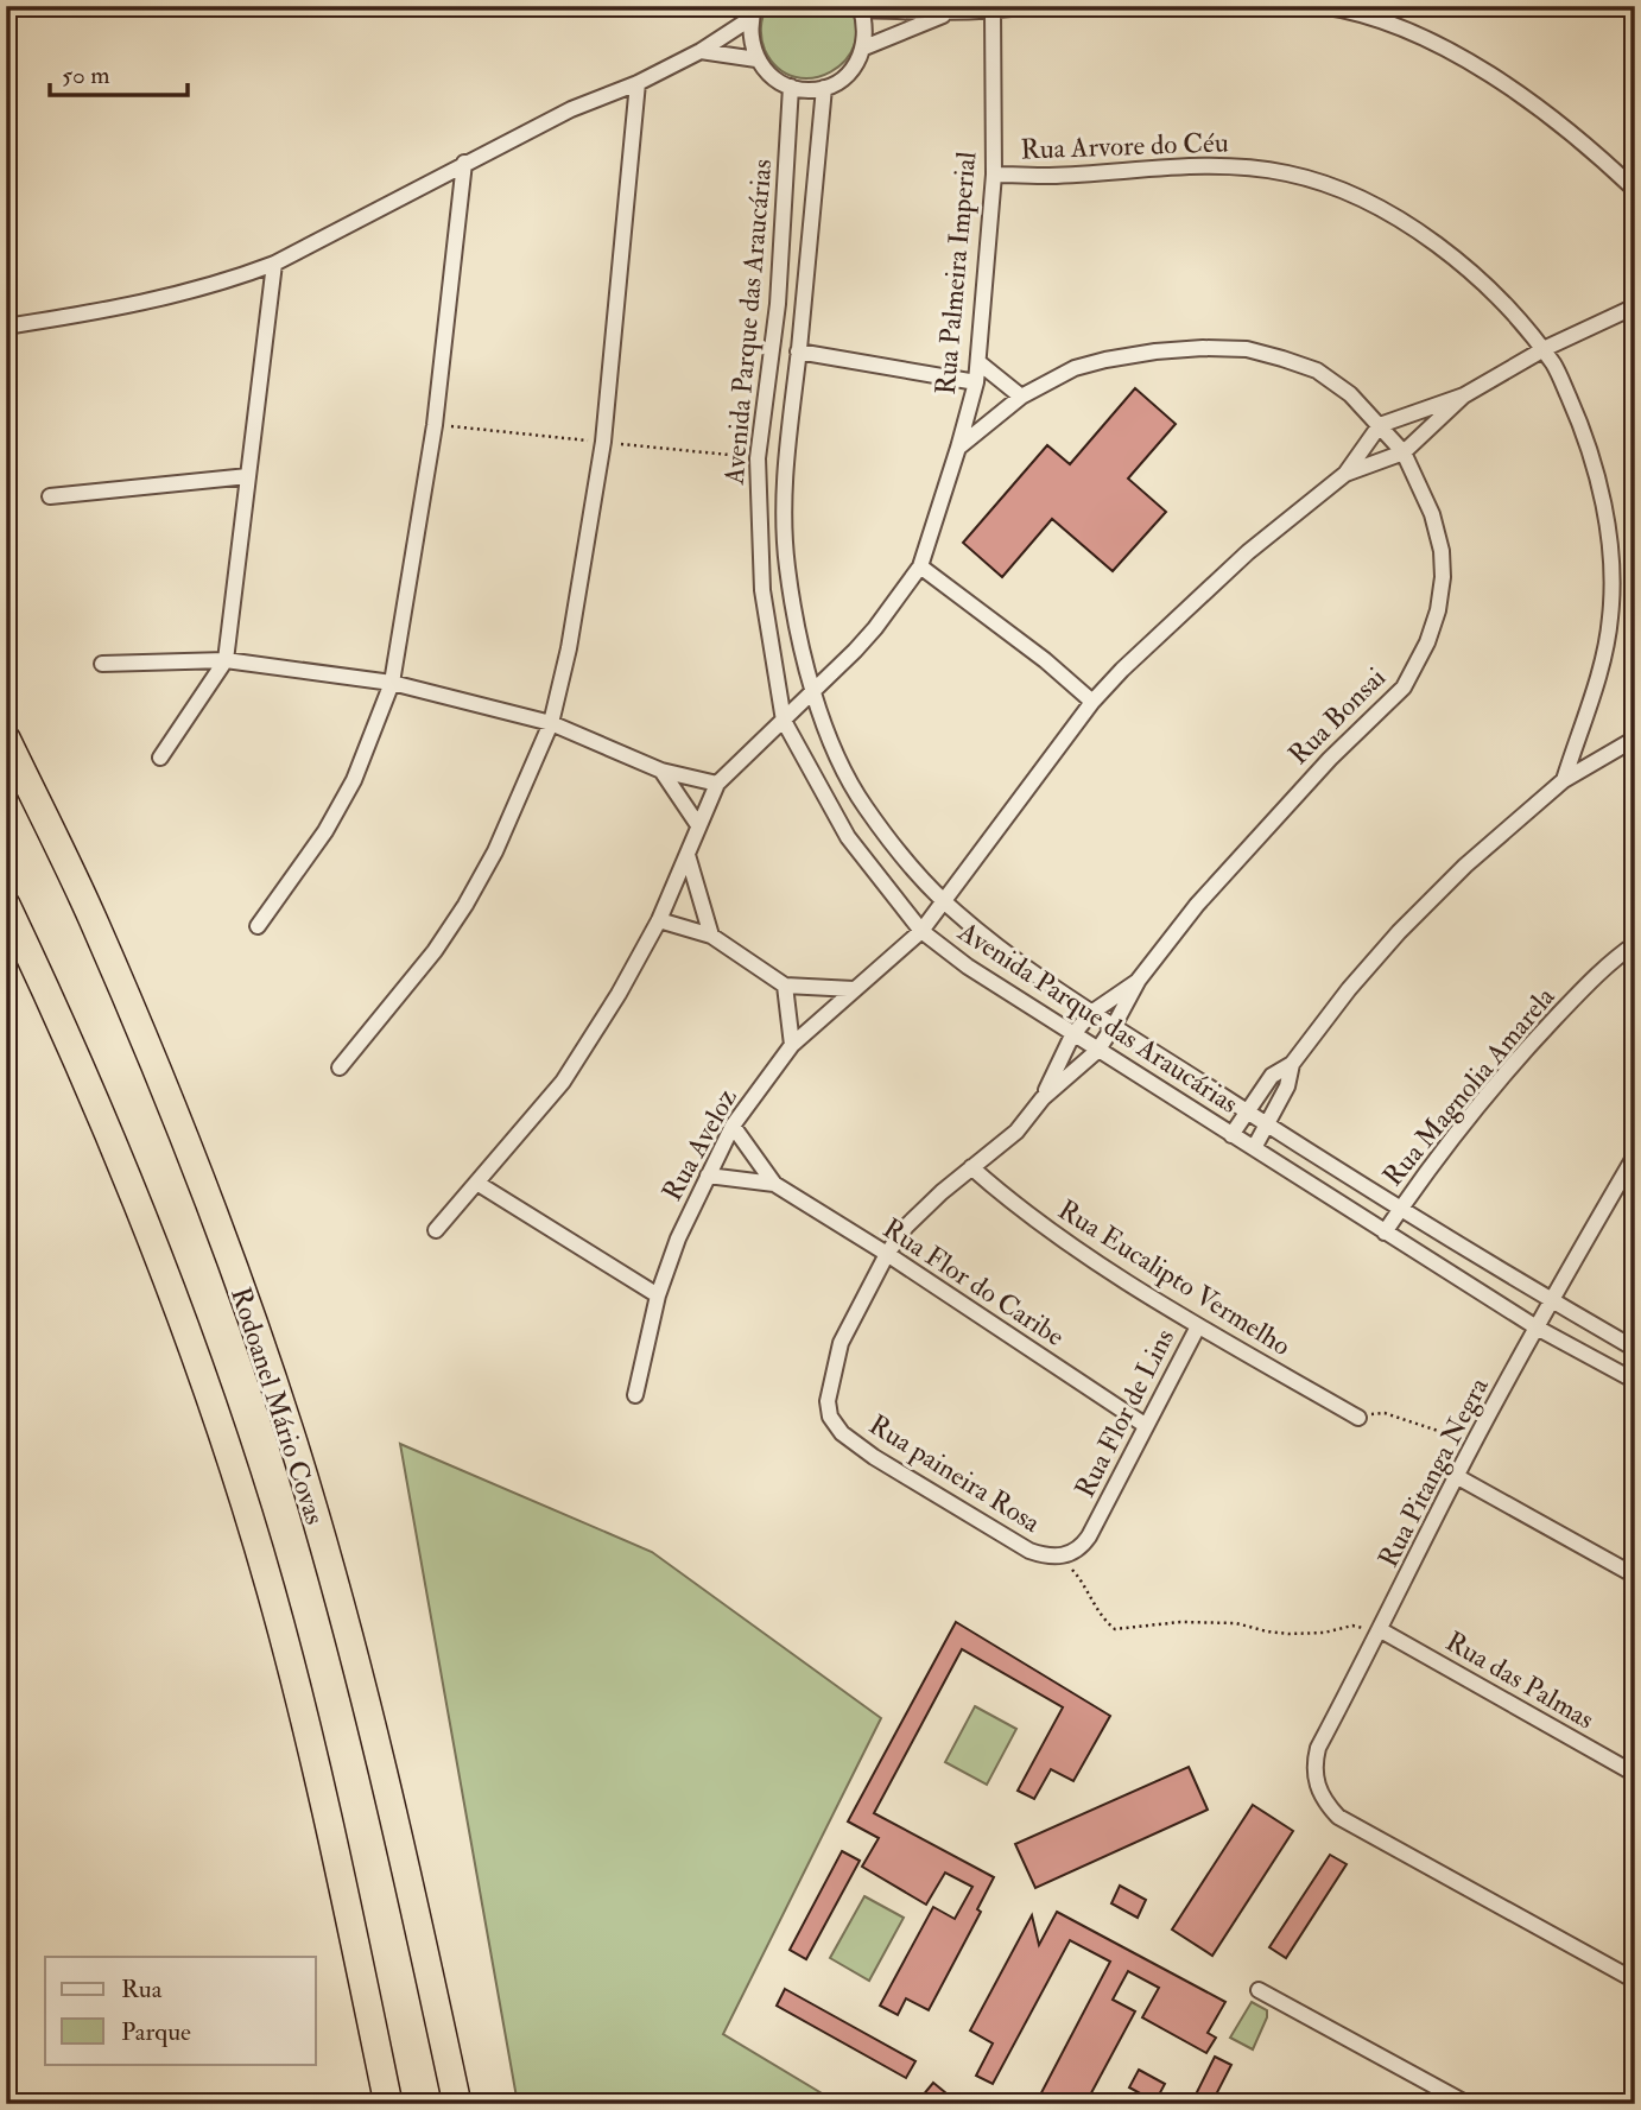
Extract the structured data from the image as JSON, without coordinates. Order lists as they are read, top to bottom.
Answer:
{
  "streets": {
    "highway": ["Rodoanel Mário Covas"],
    "street": [
      "Rua Arvore do Céu",
      "Rua Palmeira Imperial",
      "Avenida Parque das Araucárias",
      "Rua Bonsai",
      "Rua Magnolia Amarela",
      "Rua Aveloz",
      "Rua Eucalipto Vermelho",
      "Rua Flor do Caribe",
      "Rua Flor de Lins",
      "Rua Pitanga Negra",
      "Rua paineira Rosa",
      "Rua das Palmas"
    ]
  },
  "crossings": [
    ["Rua Arvore do Céu", "Rua Palmeira Imperial"],
    ["Rua Palmeira Imperial", "Avenida Parque das Araucárias"],
    ["Rua Palmeira Imperial", "Rua Bonsai"],
    ["Avenida Parque das Araucárias", "Rua Magnolia Amarela"],
    ["Avenida Parque das Araucárias", "Rua Aveloz"],
    ["Avenida Parque das Araucárias", "Rua Pitanga Negra"],
    ["Rua Eucalipto Vermelho", "Rua Flor de Lins"],
    ["Rua Eucalipto Vermelho", "Rua paineira Rosa"],
    ["Rua Flor do Caribe", "Rua Flor de Lins"],
    ["Rua Flor do Caribe", "Rua paineira Rosa"],
    ["Rua Flor de Lins", "Rua paineira Rosa"],
    ["Rua Pitanga Negra", "Rua das Palmas"]
  ],
  "legend": ["Rua", "Parque"],
  "scale_bar": "50 m"
}
